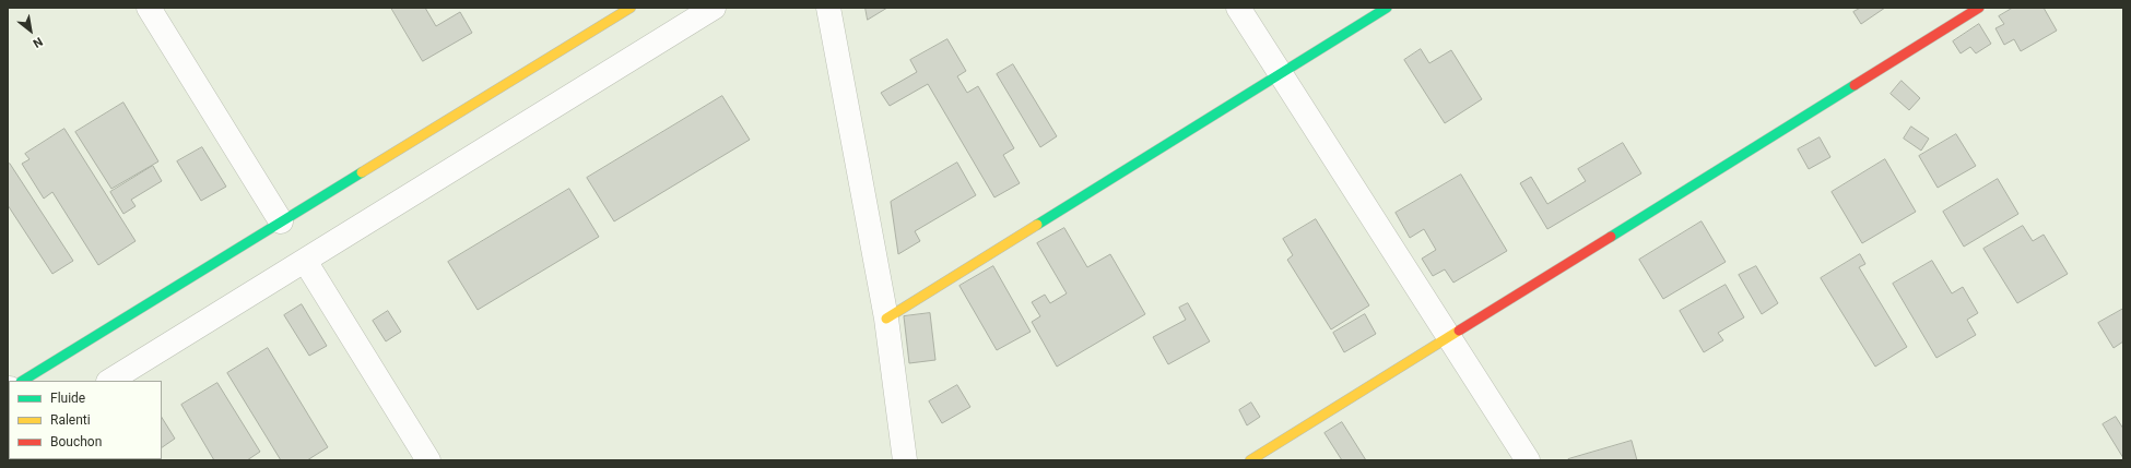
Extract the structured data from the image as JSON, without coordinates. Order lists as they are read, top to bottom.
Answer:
{
  "legend": ["Fluide", "Ralenti", "Bouchon"],
  "north": "bottom right"
}
